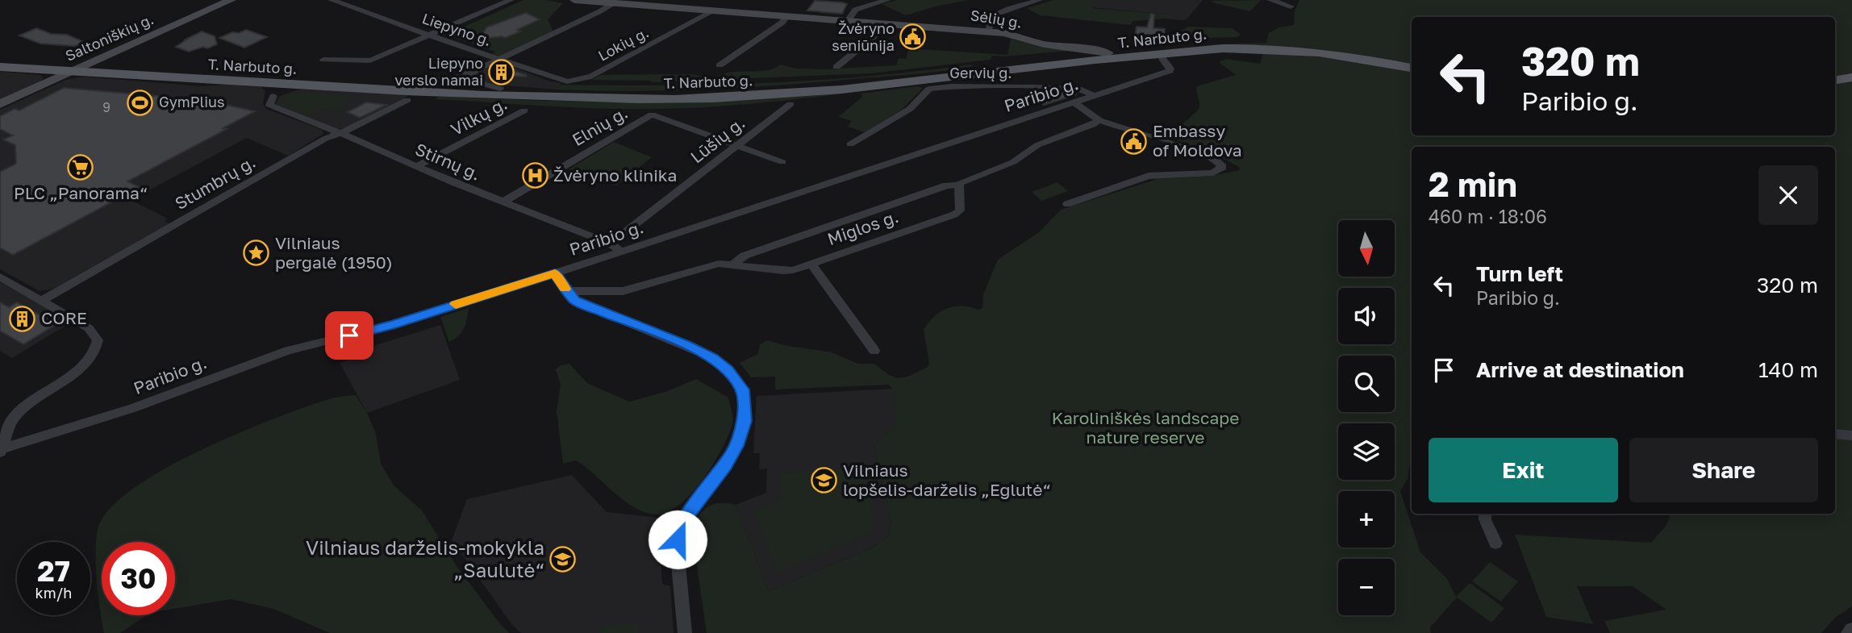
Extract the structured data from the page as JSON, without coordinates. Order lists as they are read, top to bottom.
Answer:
{
  "streets": {
    "main road": ["T. Narbuto g."],
    "street": [
      "Sėlių g.",
      "Liepyno g.",
      "Saltoniškių g.",
      "Lokių g.",
      "Gervių g.",
      "Paribio g.",
      "Vilkų g.",
      "Elnių g.",
      "Lūšių g.",
      "Stirnų g.",
      "Stumbrų g.",
      "Miglos g."
    ]
  },
  "crossings": [
    ["Sėlių g.", "T. Narbuto g."],
    ["Sėlių g.", "Lokių g."],
    ["Liepyno g.", "Lokių g."],
    ["Saltoniškių g.", "T. Narbuto g."],
    ["T. Narbuto g.", "Paribio g."],
    ["Gervių g.", "Paribio g."],
    ["Paribio g.", "Stirnų g."],
    ["Vilkų g.", "Stirnų g."],
    ["Elnių g.", "Lūšių g."],
    ["Elnių g.", "Stirnų g."],
    ["Lūšių g.", "Stirnų g."],
    ["Stirnų g.", "Stumbrų g."]
  ],
  "parks": ["Karoliniškės landscape nature reserve"],
  "places": {
    "public building": ["Žvėryno seniūnija", "Embassy of Moldova"],
    "building": ["Liepyno verslo namai", "CORE"],
    "sports": ["GymPlius"],
    "supermarket": ["PLC „Panorama“"],
    "hospital": ["Žvėryno klinika"],
    "place": ["Vilniaus pergalė (1950)"],
    "school or university": ["Vilniaus lopšelis-darželis „Eglutė“", "Vilniaus darželis-mokykla „Saulutė“"]
  },
  "house_numbers": ["9"],
  "north": "bottom",
  "page": {
    "turn": ["320 m", "Paribio g."],
    "heading": ["2 min", "460 m · 18:06"],
    "map_buttons": ["+", "−"],
    "list": [
      {
        "name": "Turn left",
        "note": "Paribio g.",
        "value": "320 m"
      },
      {
        "name": "Arrive at destination",
        "value": "140 m"
      }
    ],
    "buttons": ["Exit", "Share"],
    "speed": "27 km/h",
    "limit": "30"
  }
}
